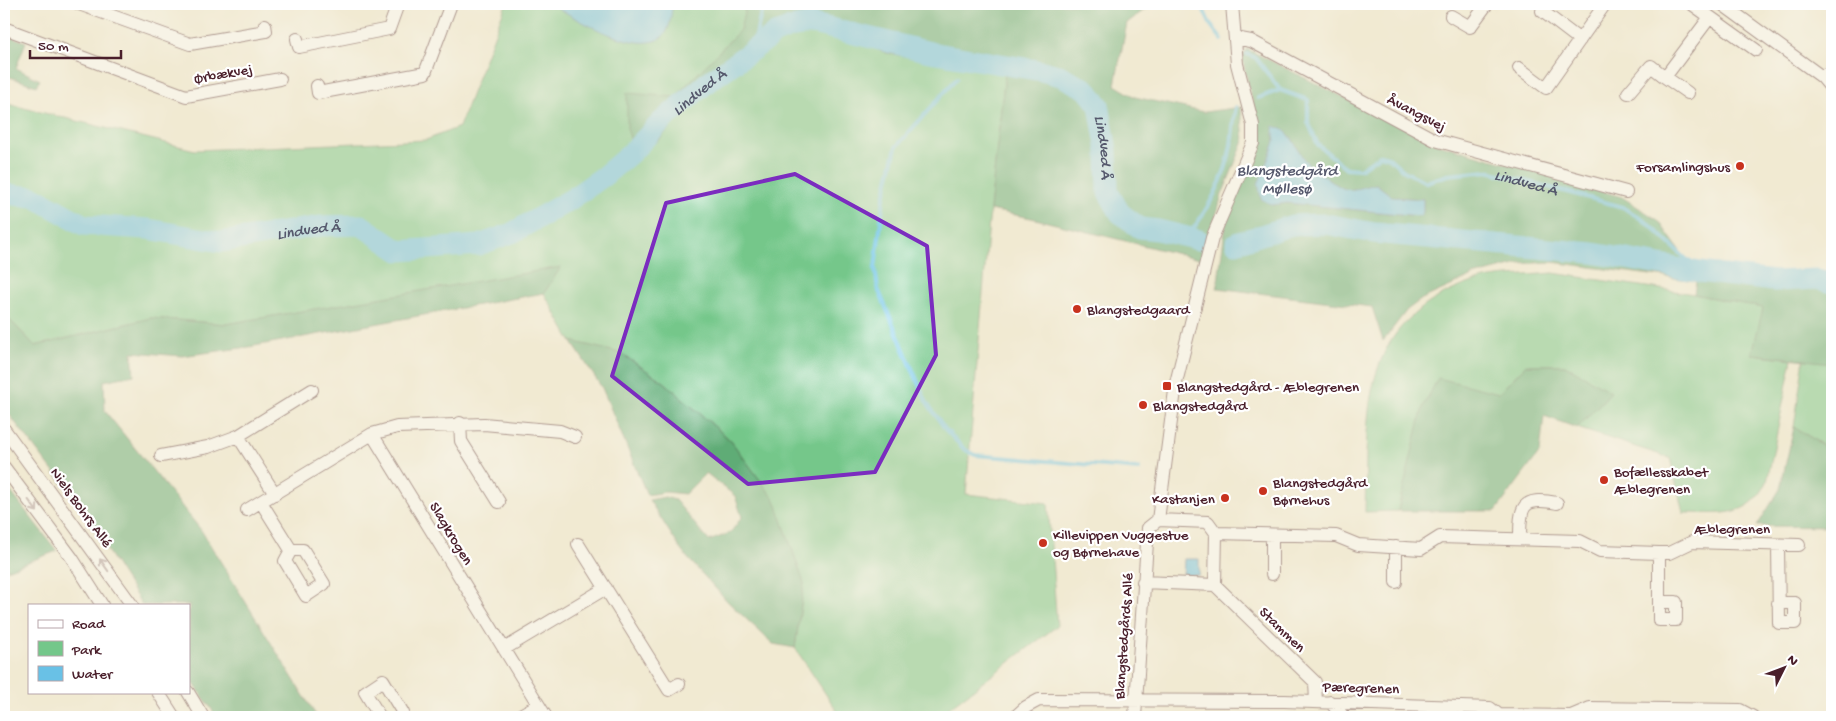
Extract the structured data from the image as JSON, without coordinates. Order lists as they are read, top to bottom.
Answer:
{
  "streets": {
    "street": [
      "Ørbækvej",
      "Åvangsvej",
      "Niels Bohrs Allé",
      "Æblegrenen",
      "Slagkrogen",
      "Stammen",
      "Blangstedgårds Allé",
      "Pæregrenen"
    ]
  },
  "crossings": [
    ["Åvangsvej", "Blangstedgårds Allé"],
    ["Stammen", "Pæregrenen"],
    ["Blangstedgårds Allé", "Pæregrenen"]
  ],
  "water": ["Lindved Å", "Blangstedgård Møllesø"],
  "places": {
    "other": [
      "Forsamlingshus",
      "Blangstedgaard",
      "Blangstedgård",
      "Bofællesskabet Æblegrenen",
      "Blangstedgård Børnehus",
      "Kastanjen",
      "Killevippen Vuggestue og Børnehave"
    ],
    "transit": ["Blangstedgård - Æblegrenen"]
  },
  "legend": ["Road", "Park", "Water"],
  "scale_bar": "50 m",
  "north": "top right"
}
